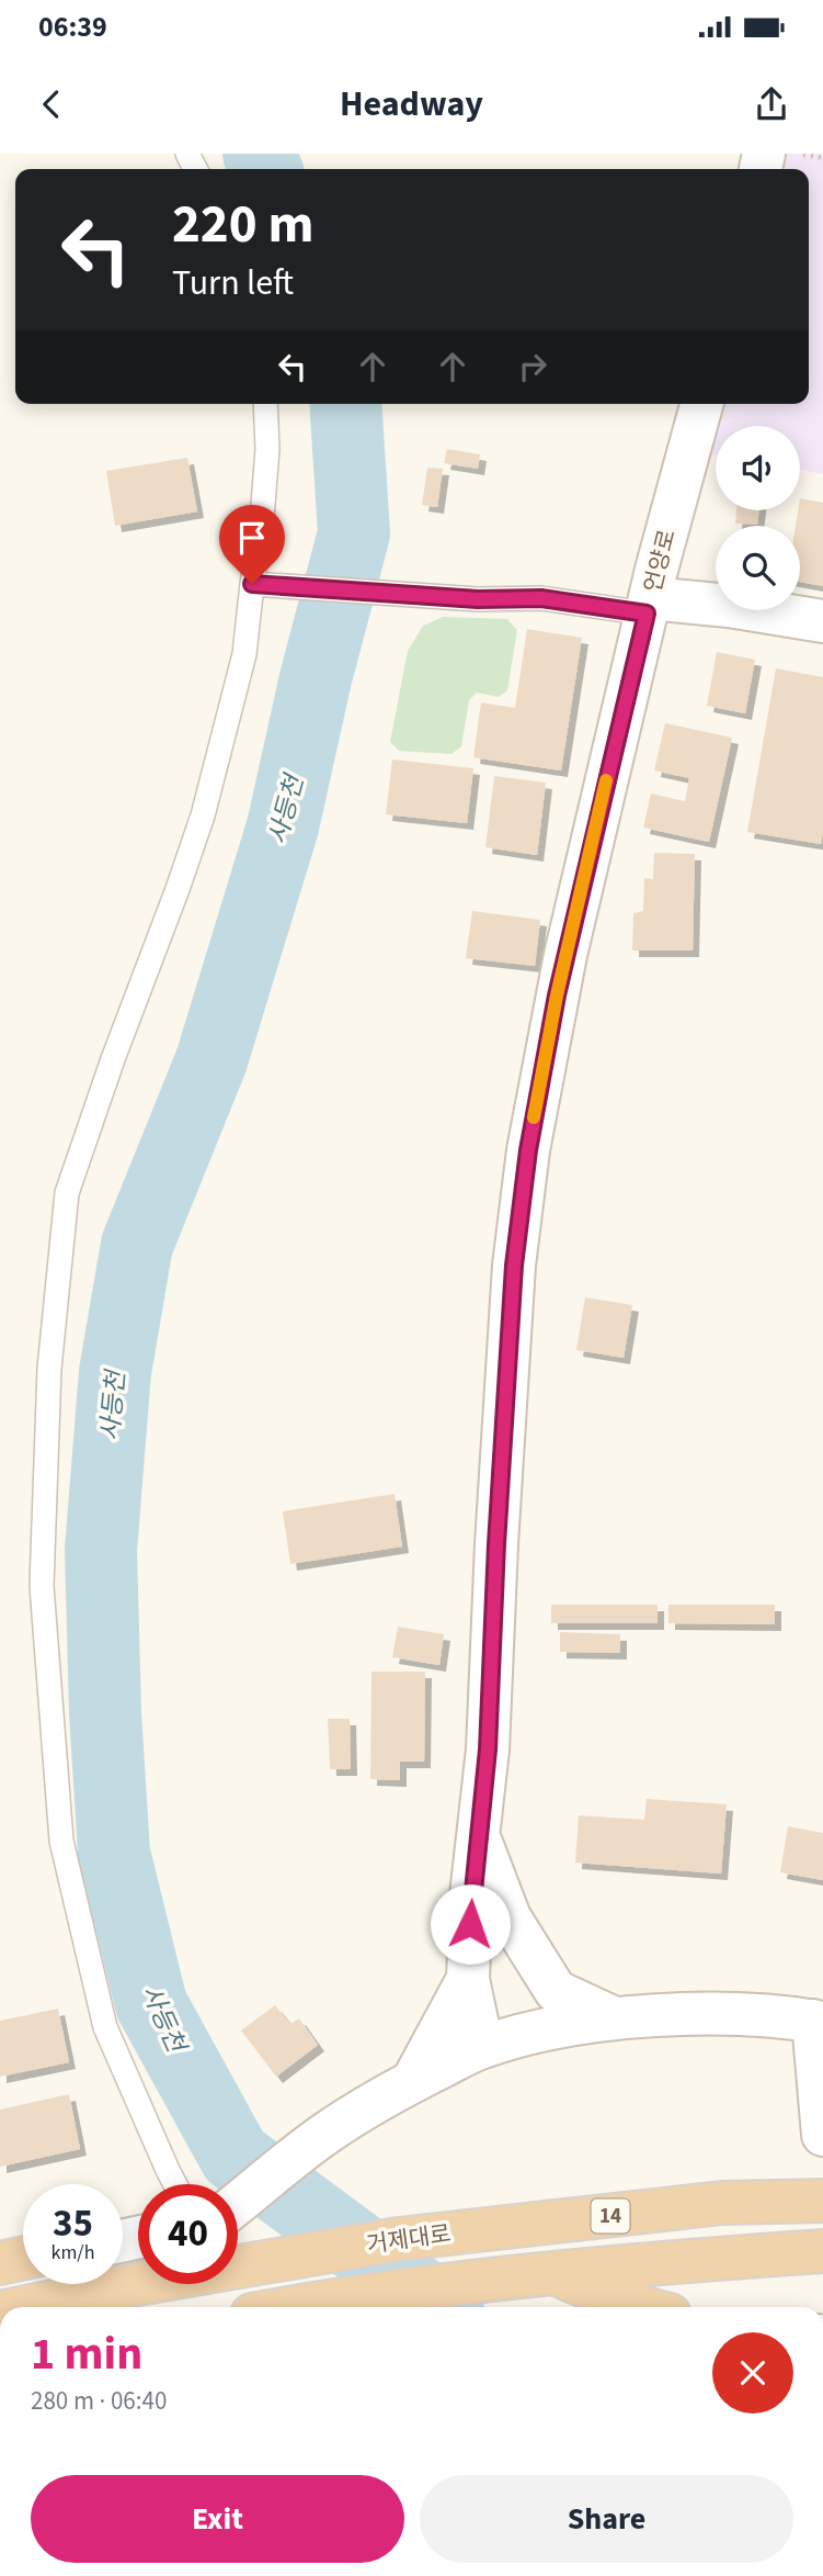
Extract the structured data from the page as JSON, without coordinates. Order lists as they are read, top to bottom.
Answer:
{
  "streets": {
    "highway": ["14", "거제대로"],
    "street": ["언양로"]
  },
  "water": ["사등천"],
  "page": {
    "status": "06:39",
    "header": "Headway",
    "turn": ["220 m", "Turn left"],
    "speed": "35 km/h",
    "limit": "40",
    "heading": ["1 min", "280 m · 06:40"],
    "buttons": ["Exit", "Share"]
  }
}
